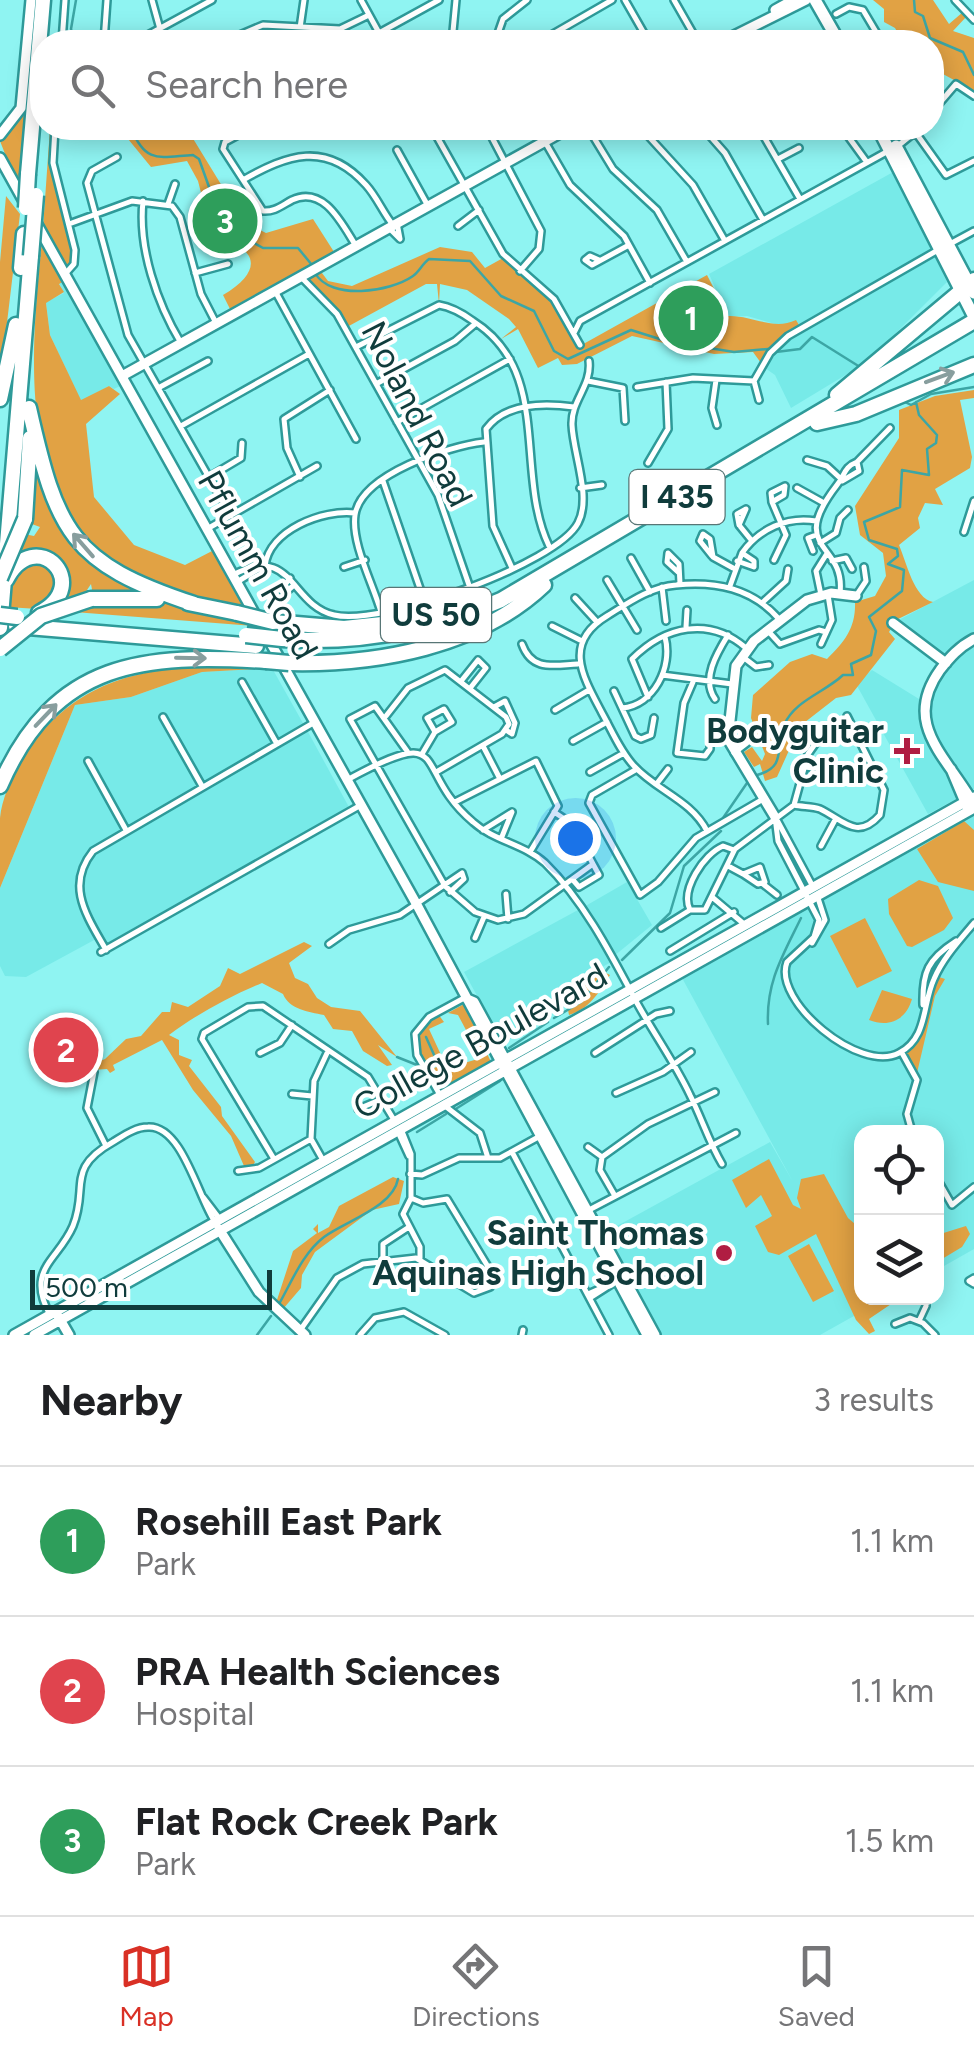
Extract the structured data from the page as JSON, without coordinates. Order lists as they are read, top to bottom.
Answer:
{
  "streets": {
    "highway": ["I 435", "US 50"],
    "main road": ["Pflumm Road", "College Boulevard"],
    "street": ["Noland Road"]
  },
  "crossings": [
    ["I 435", "US 50"],
    ["Pflumm Road", "College Boulevard"]
  ],
  "places": {
    "health": ["Bodyguitar Clinic"],
    "other": ["Saint Thomas Aquinas High School"]
  },
  "scale_bar": "500 m",
  "page": {
    "search": "Search here",
    "pins": ["3", "1", "2"],
    "scale": "500 m",
    "heading": ["Nearby", "3 results"],
    "list": [
      {
        "mark": "1",
        "name": "Rosehill East Park",
        "note": "Park",
        "value": "1.1 km"
      },
      {
        "mark": "2",
        "name": "PRA Health Sciences",
        "note": "Hospital",
        "value": "1.1 km"
      },
      {
        "mark": "3",
        "name": "Flat Rock Creek Park",
        "note": "Park",
        "value": "1.5 km"
      }
    ],
    "nav": ["Map", "Directions", "Saved"]
  }
}
